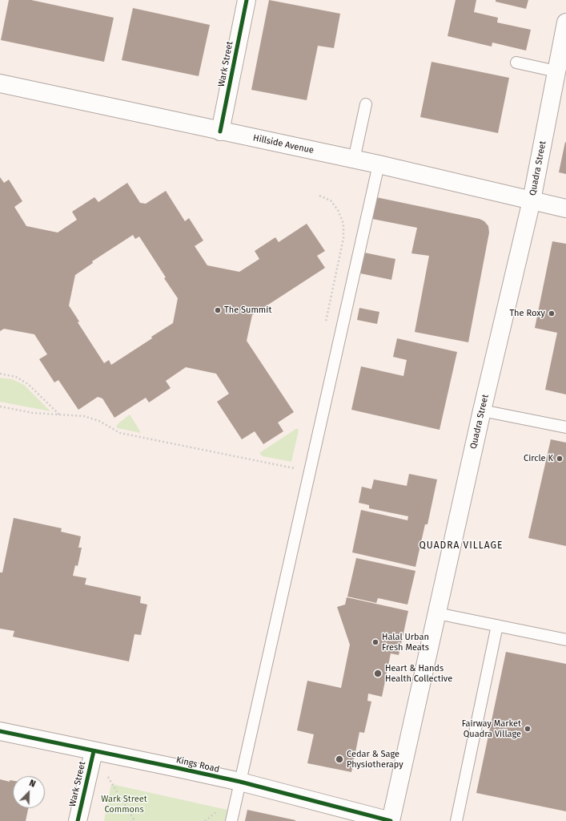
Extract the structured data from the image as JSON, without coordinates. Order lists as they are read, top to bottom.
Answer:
{
  "streets": {
    "main road": [
      "Wark Street",
      "Hillside Avenue",
      "Quadra Street",
      "Kings Road"
    ]
  },
  "crossings": [
    ["Wark Street", "Hillside Avenue"],
    ["Wark Street", "Kings Road"],
    ["Hillside Avenue", "Quadra Street"],
    ["Quadra Street", "Kings Road"]
  ],
  "districts": ["QUADRA VILLAGE"],
  "parks": ["Wark Street Commons"],
  "places": [
    "The Summit",
    "The Roxy",
    "Circle K",
    "Halal Urban Fresh Meats",
    "Heart & Hands Health Collective",
    "Fairway Market Quadra Village",
    "Cedar & Sage Physiotherapy"
  ],
  "north": "top right"
}
